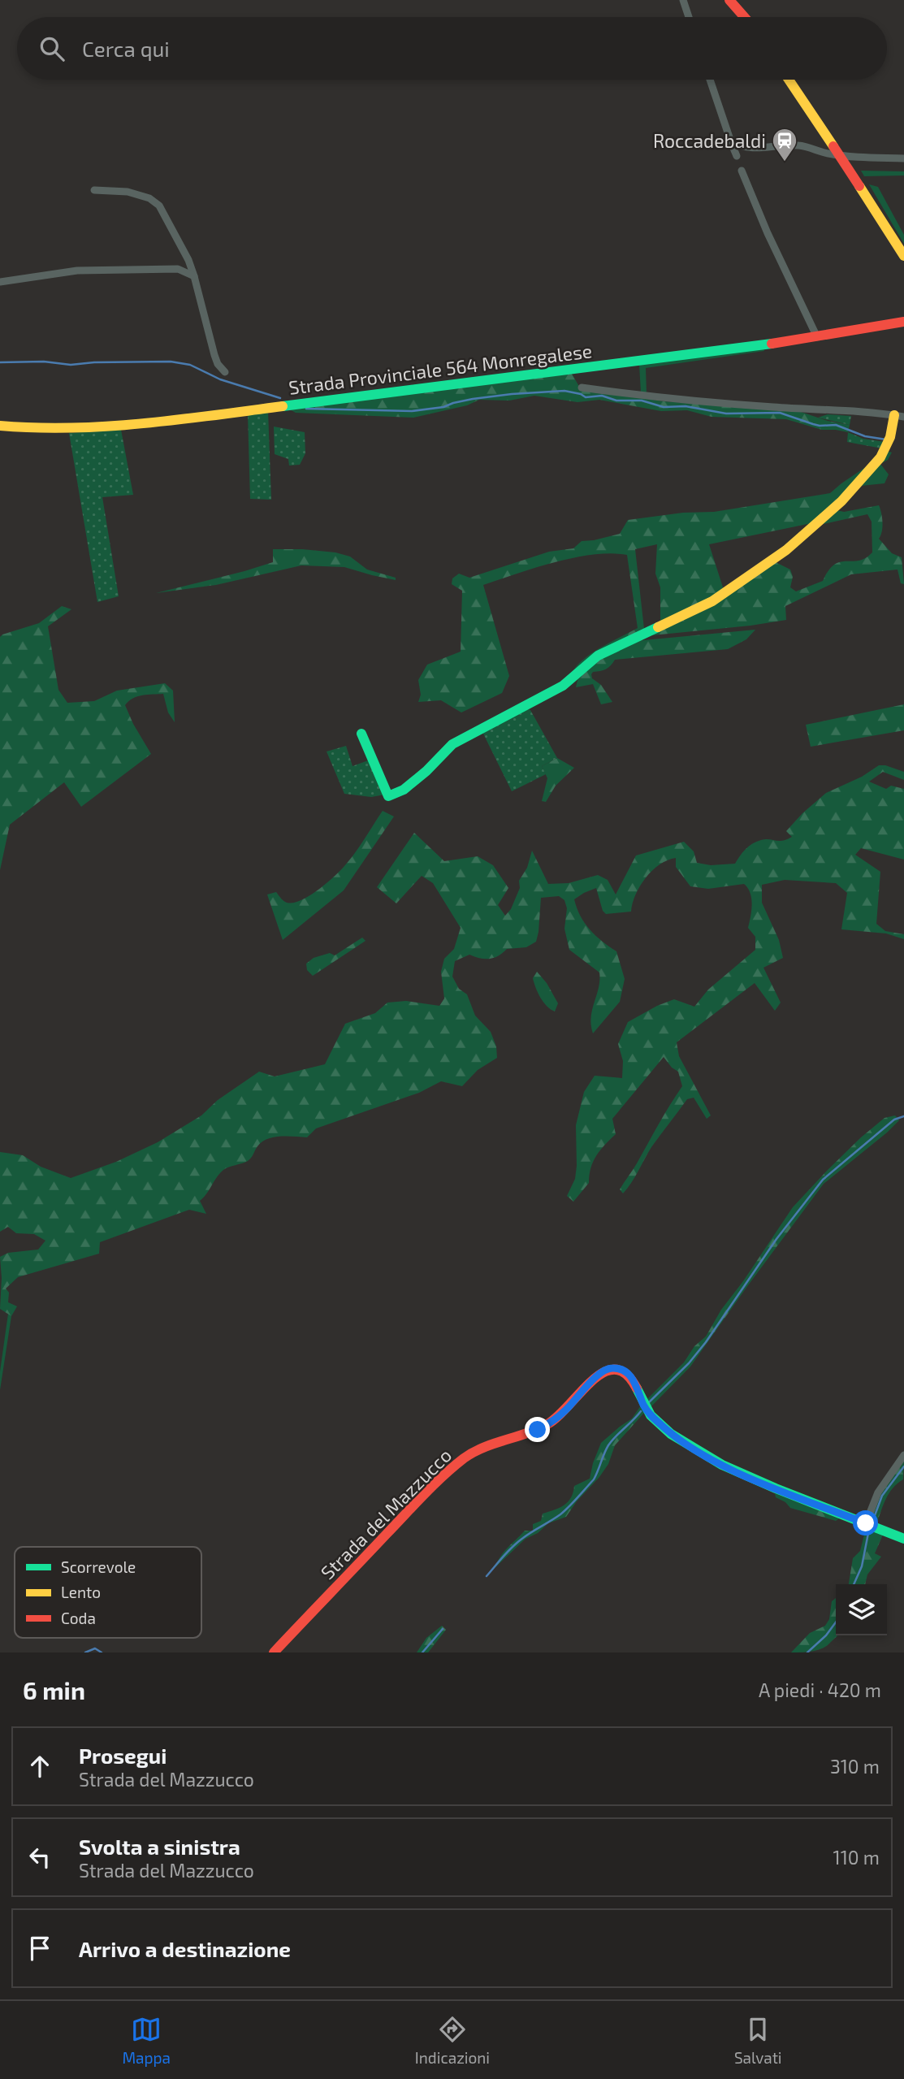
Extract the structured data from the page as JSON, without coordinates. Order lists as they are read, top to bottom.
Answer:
{
  "streets": {
    "street": ["Strada Provinciale 564 Monregalese", "Strada del Mazzucco"]
  },
  "places": {
    "station": ["Roccadebaldi"]
  },
  "legend": ["Scorrevole", "Lento", "Coda"],
  "page": {
    "search": "Cerca qui",
    "heading": ["6 min", "A piedi · 420 m"],
    "list": [
      ["Prosegui", "Strada del Mazzucco", "310 m"],
      ["Svolta a sinistra", "Strada del Mazzucco", "110 m"],
      "Arrivo a destinazione"
    ],
    "nav": ["Mappa", "Indicazioni", "Salvati"]
  }
}
